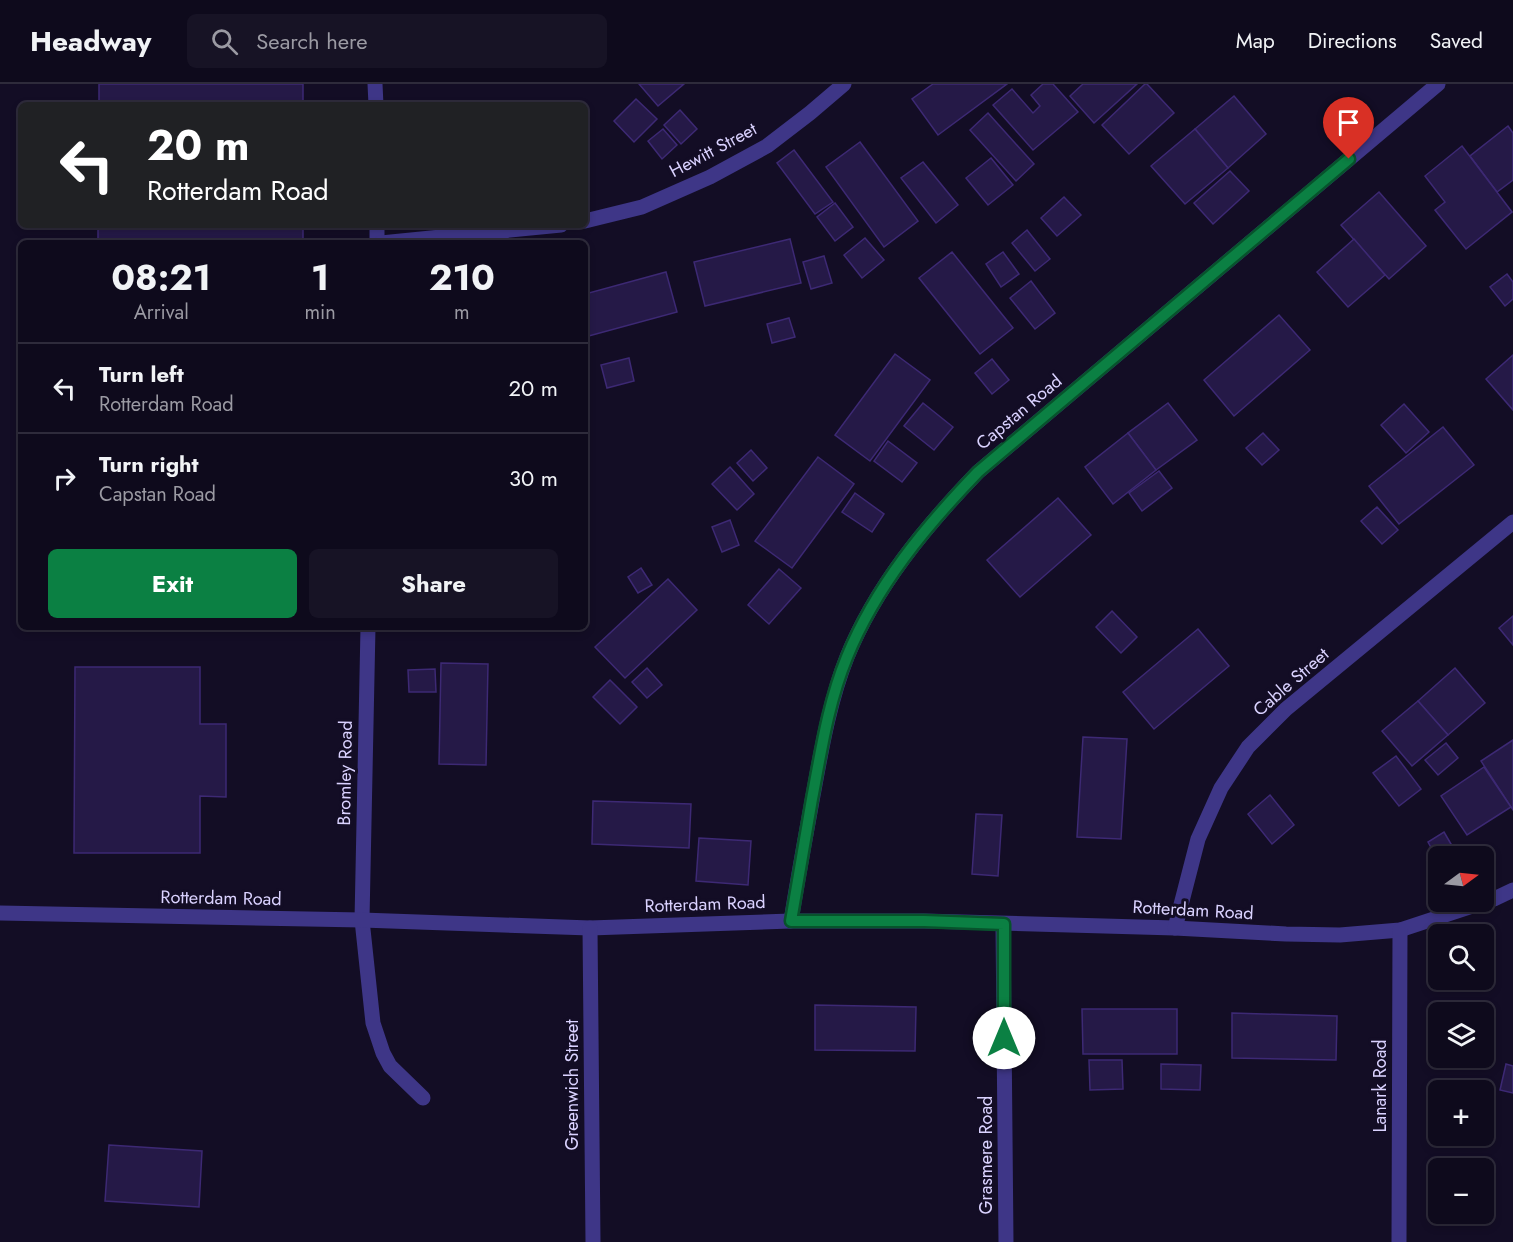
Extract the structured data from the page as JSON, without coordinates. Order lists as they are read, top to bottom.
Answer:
{
  "streets": {
    "street": [
      "Hewitt Street",
      "Capstan Road",
      "Cable Street",
      "Bromley Road",
      "Rotterdam Road",
      "Greenwich Street",
      "Lanark Road",
      "Grasmere Road"
    ]
  },
  "crossings": [
    ["Capstan Road", "Rotterdam Road"],
    ["Cable Street", "Rotterdam Road"],
    ["Bromley Road", "Rotterdam Road"],
    ["Rotterdam Road", "Greenwich Street"],
    ["Rotterdam Road", "Lanark Road"],
    ["Rotterdam Road", "Grasmere Road"]
  ],
  "north": "right",
  "page": {
    "header": "Headway",
    "search": "Search here",
    "nav": ["Map", "Directions", "Saved"],
    "turn": ["20 m", "Rotterdam Road"],
    "eta": [
      "08:21",
      "Arrival",
      "1",
      "min",
      "210",
      "m"
    ],
    "list": [
      {
        "name": "Turn left",
        "note": "Rotterdam Road",
        "value": "20 m"
      },
      {
        "name": "Turn right",
        "note": "Capstan Road",
        "value": "30 m"
      }
    ],
    "buttons": ["Exit", "Share"],
    "map_buttons": ["+", "−"]
  }
}
